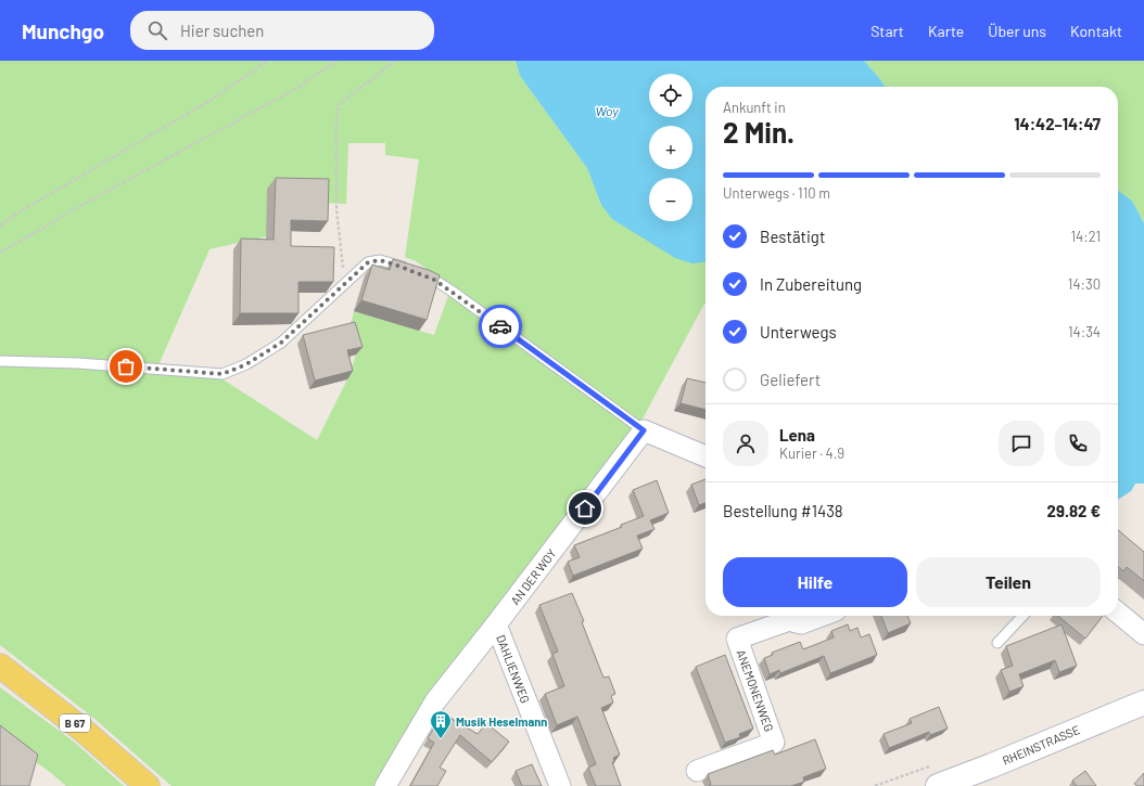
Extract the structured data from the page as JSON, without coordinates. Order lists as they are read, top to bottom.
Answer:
{
  "streets": {
    "main road": ["B 67", "RHEINSTRASSE"],
    "street": ["AN DER WOY", "DAHLIENWEG", "ANEMONENWEG"]
  },
  "crossings": [
    ["AN DER WOY", "DAHLIENWEG"]
  ],
  "water": ["Woy"],
  "places": {
    "building": ["Musik Heselmann"]
  },
  "page": {
    "header": "Munchgo",
    "search": "Hier suchen",
    "nav": [
      "Start",
      "Karte",
      "Über uns",
      "Kontakt"
    ],
    "map_buttons": ["+", "−"],
    "heading": ["2 Min.", "Ankunft in", "14:42–14:47"],
    "panel": [
      "Lena",
      "Kurier · 4.9",
      "Bestellung #1438",
      "29.82 €"
    ],
    "bar": "Unterwegs · 110 m",
    "list": [
      ["Bestätigt", "14:21"],
      ["In Zubereitung", "14:30"],
      ["Unterwegs", "14:34"],
      "Geliefert"
    ],
    "buttons": ["Hilfe", "Teilen"]
  }
}
